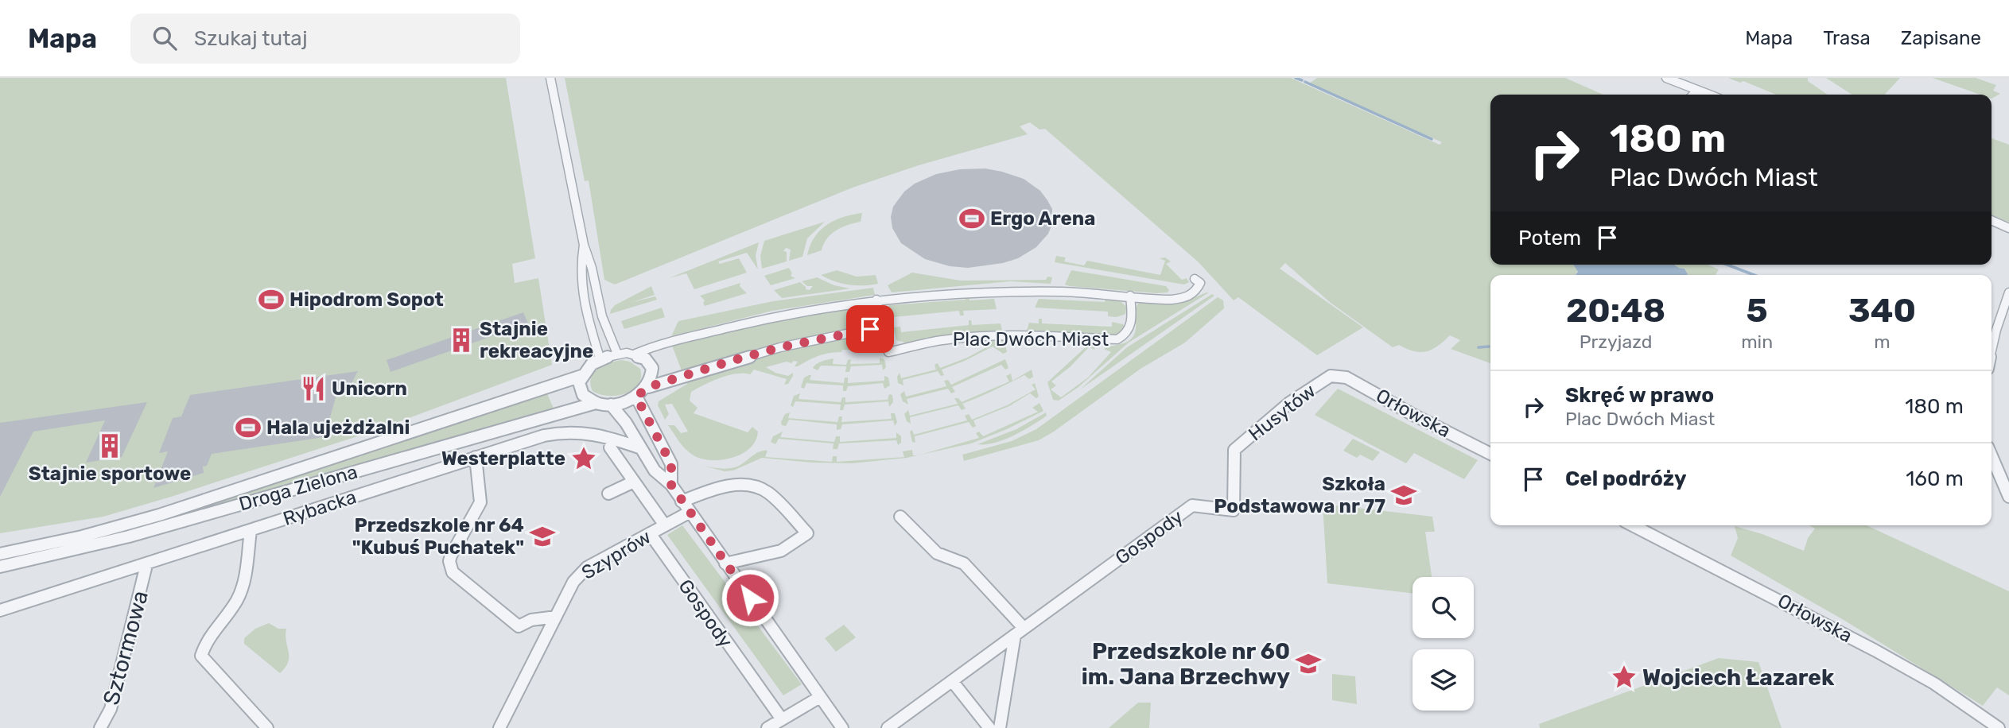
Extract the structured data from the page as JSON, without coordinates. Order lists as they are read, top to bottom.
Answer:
{
  "streets": {
    "street": [
      "Plac Dwóch Miast",
      "Husytów",
      "Orłowska",
      "Droga Zielona",
      "Rybacka",
      "Gospody",
      "Szyprów",
      "Sztormowa"
    ]
  },
  "crossings": [
    ["Husytów", "Orłowska"],
    ["Husytów", "Gospody"],
    ["Rybacka", "Sztormowa"],
    ["Gospody", "Szyprów"]
  ],
  "places": {
    "sports": ["Ergo Arena", "Hipodrom Sopot", "Hala ujeżdżalni"],
    "building": ["Stajnie rekreacyjne", "Stajnie sportowe"],
    "restaurant": ["Unicorn"],
    "place": ["Westerplatte", "Wojciech Łazarek"],
    "school or university": ["Szkoła Podstawowa nr 77", "Przedszkole nr 64 \"Kubuś Puchatek\"", "Przedszkole nr 60 im. Jana Brzechwy"]
  },
  "page": {
    "header": "Mapa",
    "search": "Szukaj tutaj",
    "nav": ["Mapa", "Trasa", "Zapisane"],
    "turn": ["180 m", "Plac Dwóch Miast"],
    "then": "Potem",
    "eta": [
      "20:48",
      "Przyjazd",
      "5",
      "min",
      "340",
      "m"
    ],
    "list": [
      {
        "name": "Skręć w prawo",
        "note": "Plac Dwóch Miast",
        "value": "180 m"
      },
      {
        "name": "Cel podróży",
        "value": "160 m"
      }
    ]
  }
}
